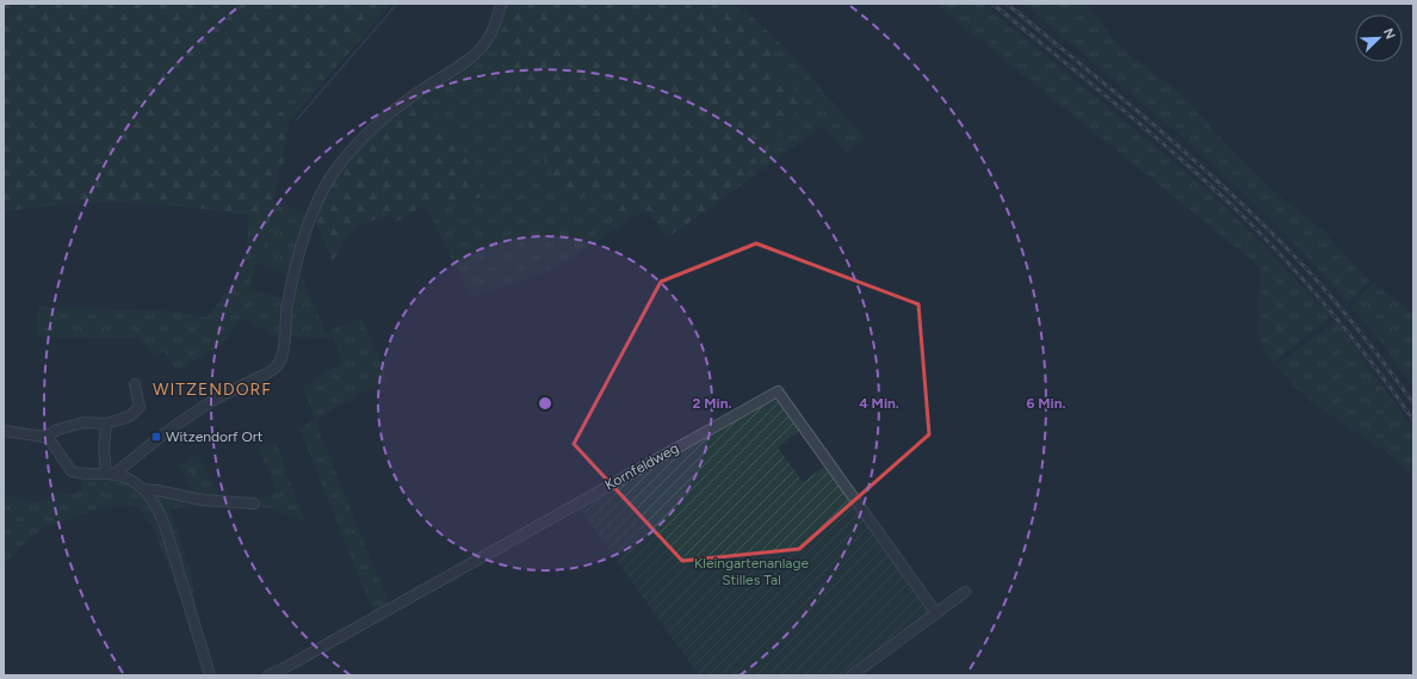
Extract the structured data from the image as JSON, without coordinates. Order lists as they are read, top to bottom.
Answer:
{
  "streets": {
    "street": ["Kornfeldweg"]
  },
  "districts": ["WITZENDORF"],
  "parks": ["Kleingartenanlage Stilles Tal"],
  "places": {
    "transit": ["Witzendorf Ort"]
  },
  "north": "top right",
  "rings": ["2 Min.", "4 Min.", "6 Min."]
}
